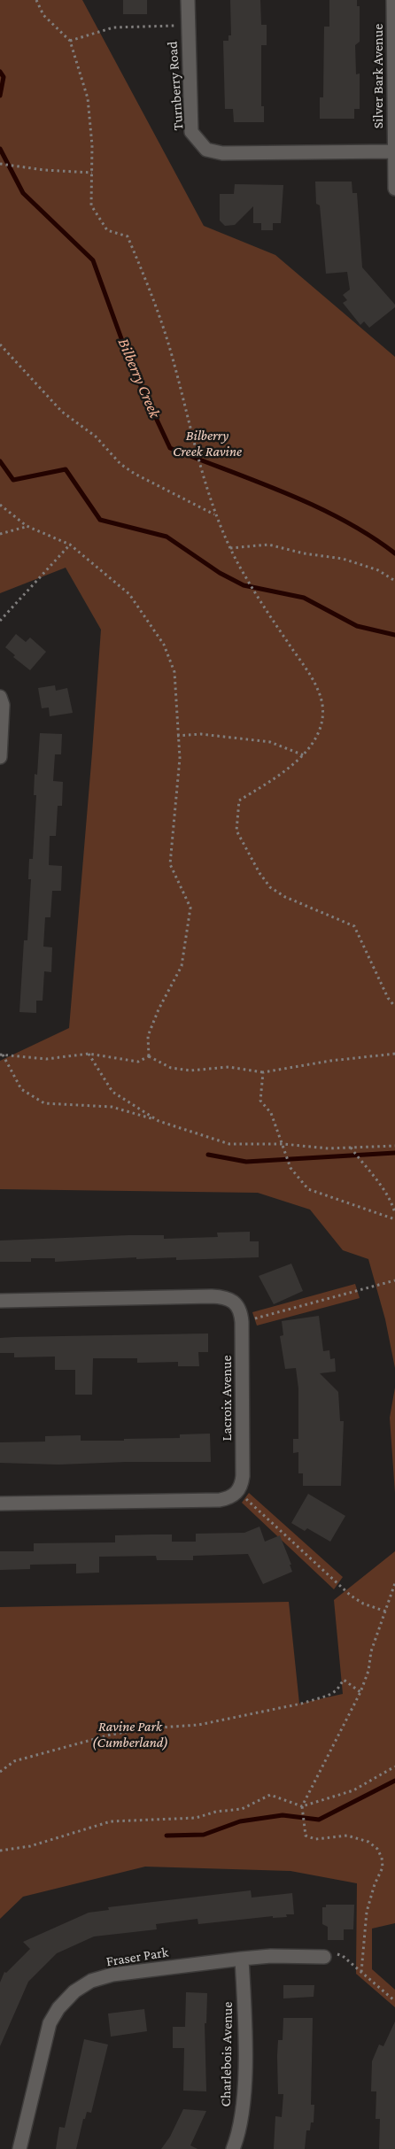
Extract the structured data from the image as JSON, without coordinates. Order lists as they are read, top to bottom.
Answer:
{
  "streets": {
    "street": [
      "Silver Bark Avenue",
      "Turnberry Road",
      "Lacroix Avenue",
      "Fraser Park",
      "Charlebois Avenue"
    ]
  },
  "crossings": [
    ["Silver Bark Avenue", "Turnberry Road"],
    ["Fraser Park", "Charlebois Avenue"]
  ],
  "water": ["Bilberry Creek"],
  "parks": ["Bilberry Creek Ravine", "Ravine Park (Cumberland)"]
}
